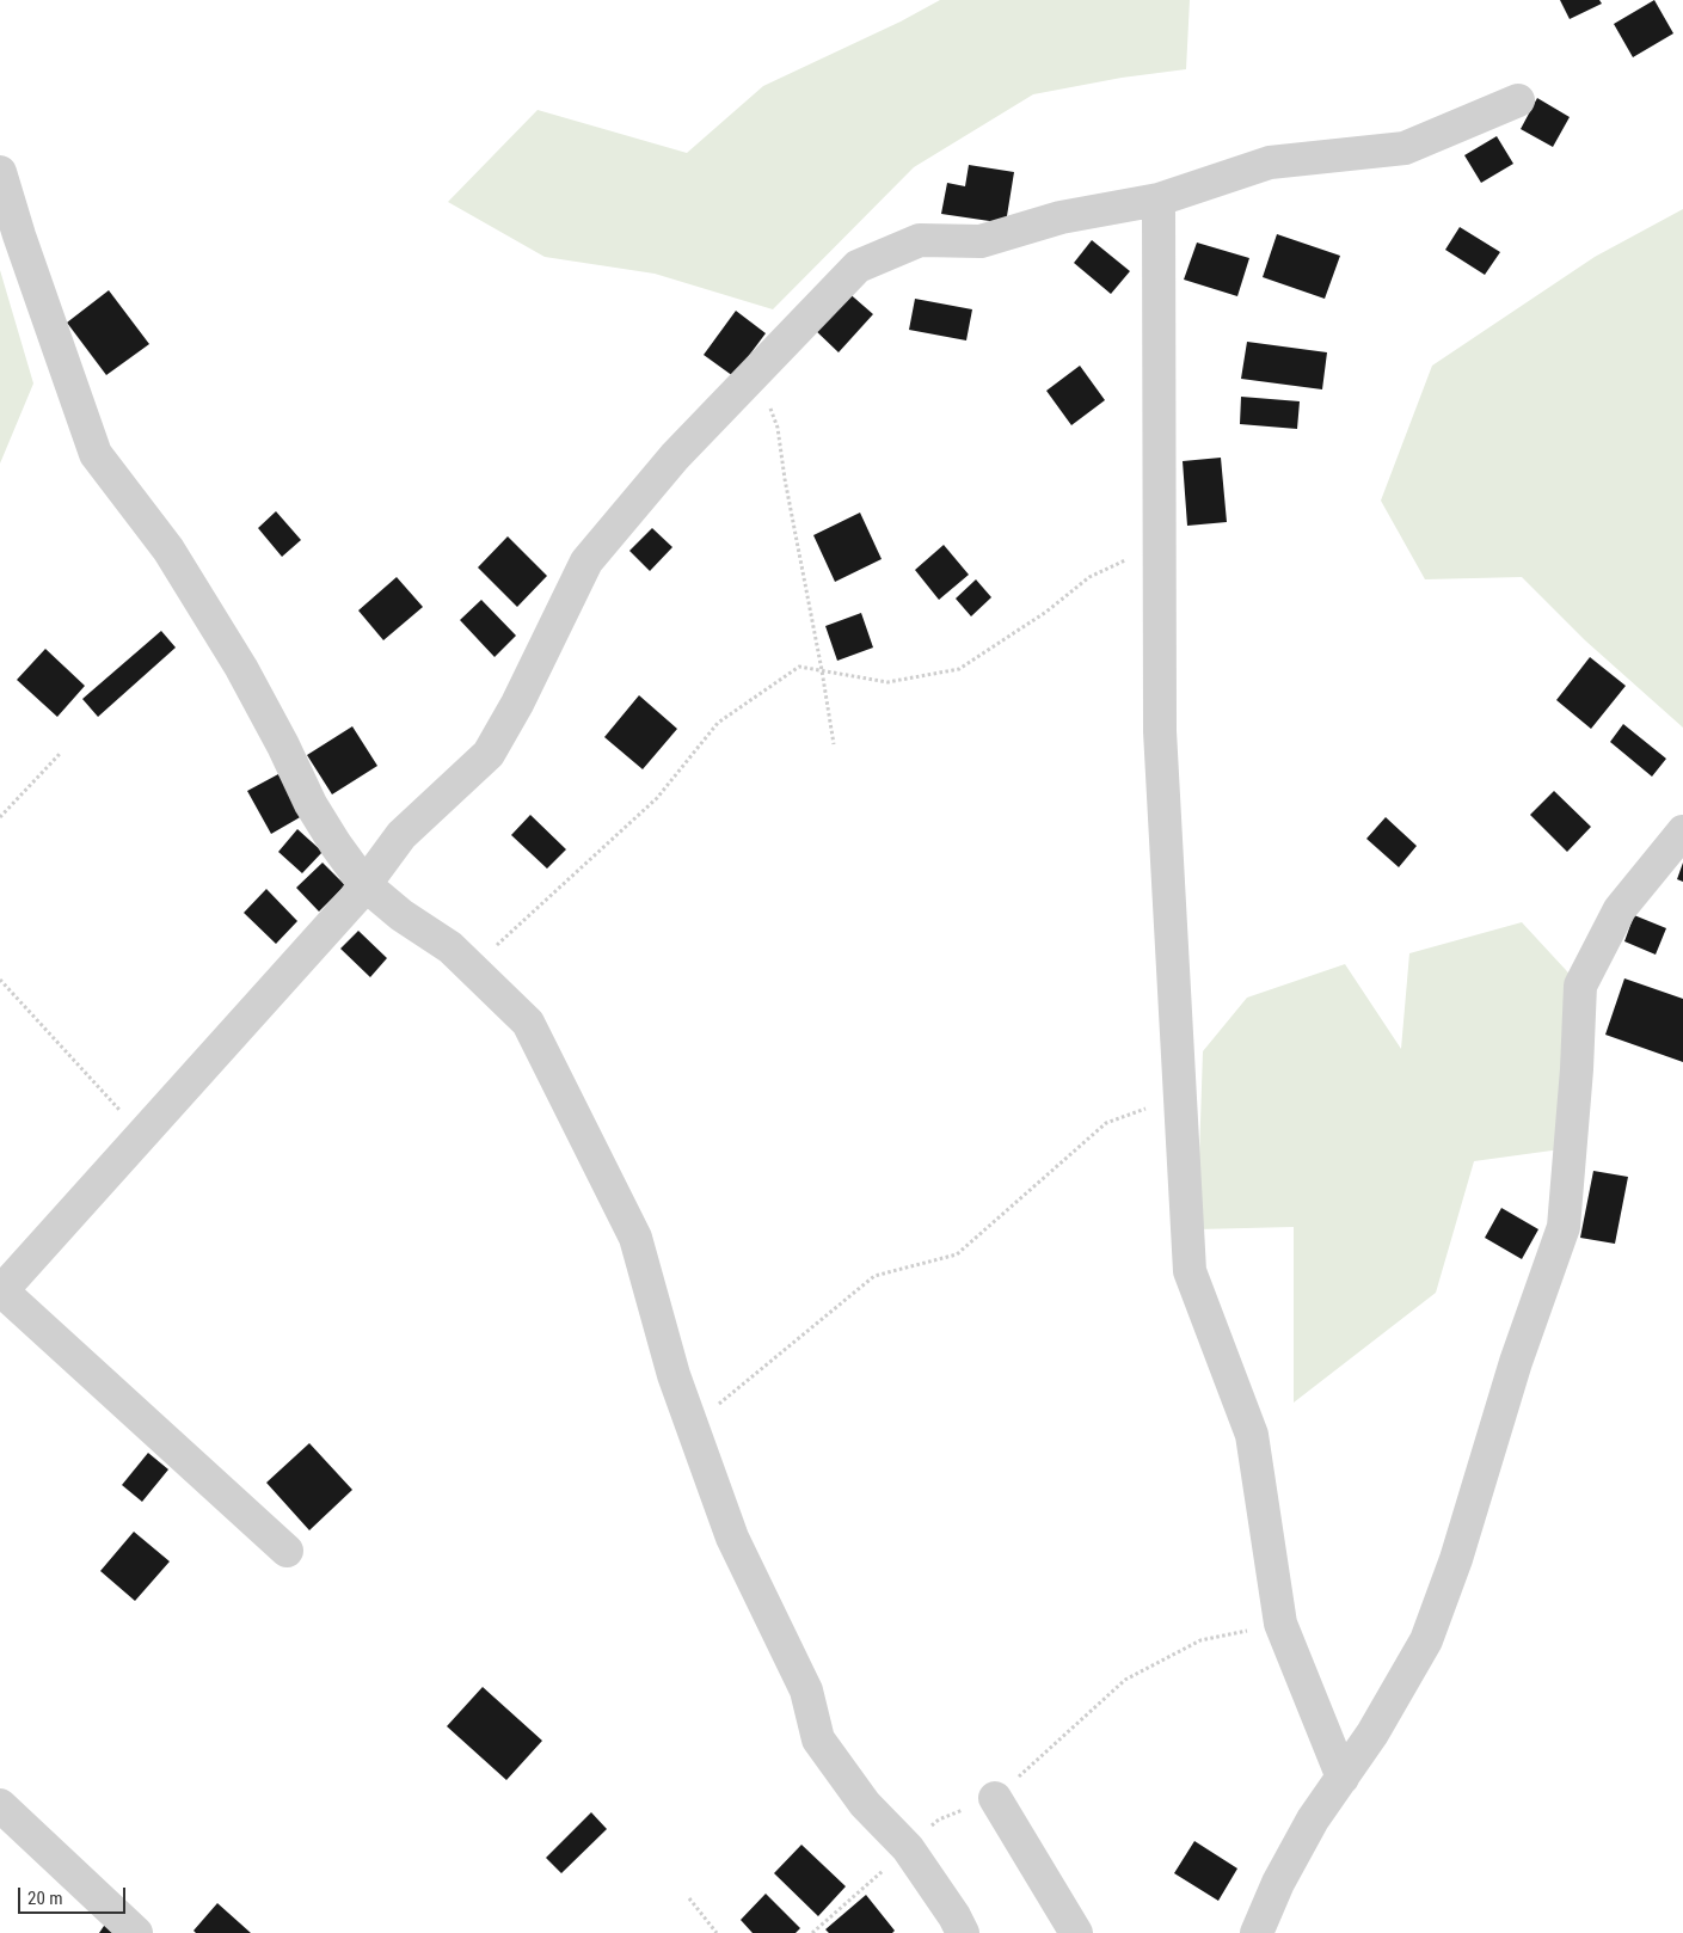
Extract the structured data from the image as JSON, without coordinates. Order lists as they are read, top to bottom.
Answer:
{
  "scale_bar": "20 m"
}
